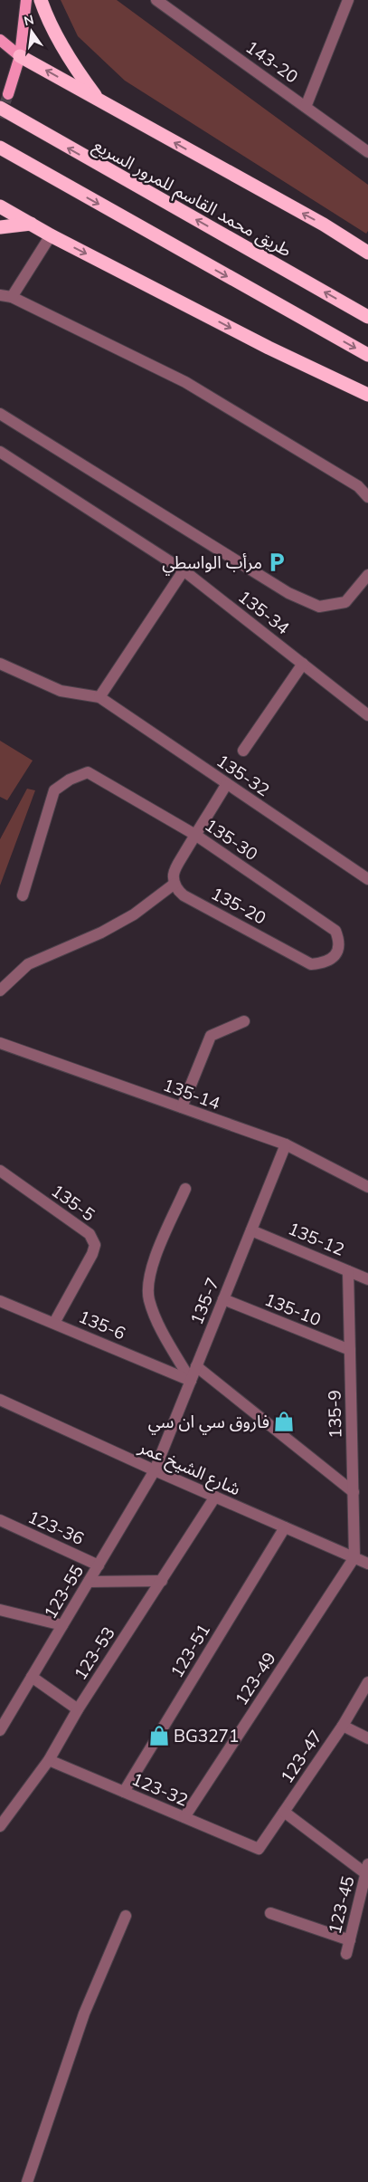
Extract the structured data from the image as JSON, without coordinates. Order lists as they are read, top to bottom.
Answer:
{
  "streets": {
    "highway": ["طريق محمد القاسم للمرور السريع"],
    "street": [
      "143-20",
      "135-34",
      "135-32",
      "135-30",
      "135-20",
      "135-14",
      "135-5",
      "135-12",
      "135-7",
      "135-10",
      "135-6",
      "135-9",
      "شارع الشيخ عمر",
      "123-36",
      "123-55",
      "123-51",
      "123-53",
      "123-49",
      "123-47",
      "123-32",
      "123-45"
    ]
  },
  "crossings": [
    ["135-30", "135-20"],
    ["135-14", "135-7"],
    ["135-5", "135-6"],
    ["135-12", "135-7"],
    ["135-12", "135-9"],
    ["135-7", "135-10"],
    ["135-7", "135-6"],
    ["135-7", "شارع الشيخ عمر"],
    ["135-7", "123-55"],
    ["135-10", "135-9"],
    ["135-9", "شارع الشيخ عمر"],
    ["135-9", "123-49"],
    ["شارع الشيخ عمر", "123-55"],
    ["شارع الشيخ عمر", "123-51"],
    ["شارع الشيخ عمر", "123-53"],
    ["شارع الشيخ عمر", "123-49"],
    ["123-36", "123-55"],
    ["123-51", "123-32"],
    ["123-53", "123-32"],
    ["123-49", "123-32"],
    ["123-47", "123-32"]
  ],
  "places": {
    "parking": ["مرأب الواسطي"],
    "shop": ["فاروق سي ان سي", "BG3271"]
  },
  "north": "top"
}
